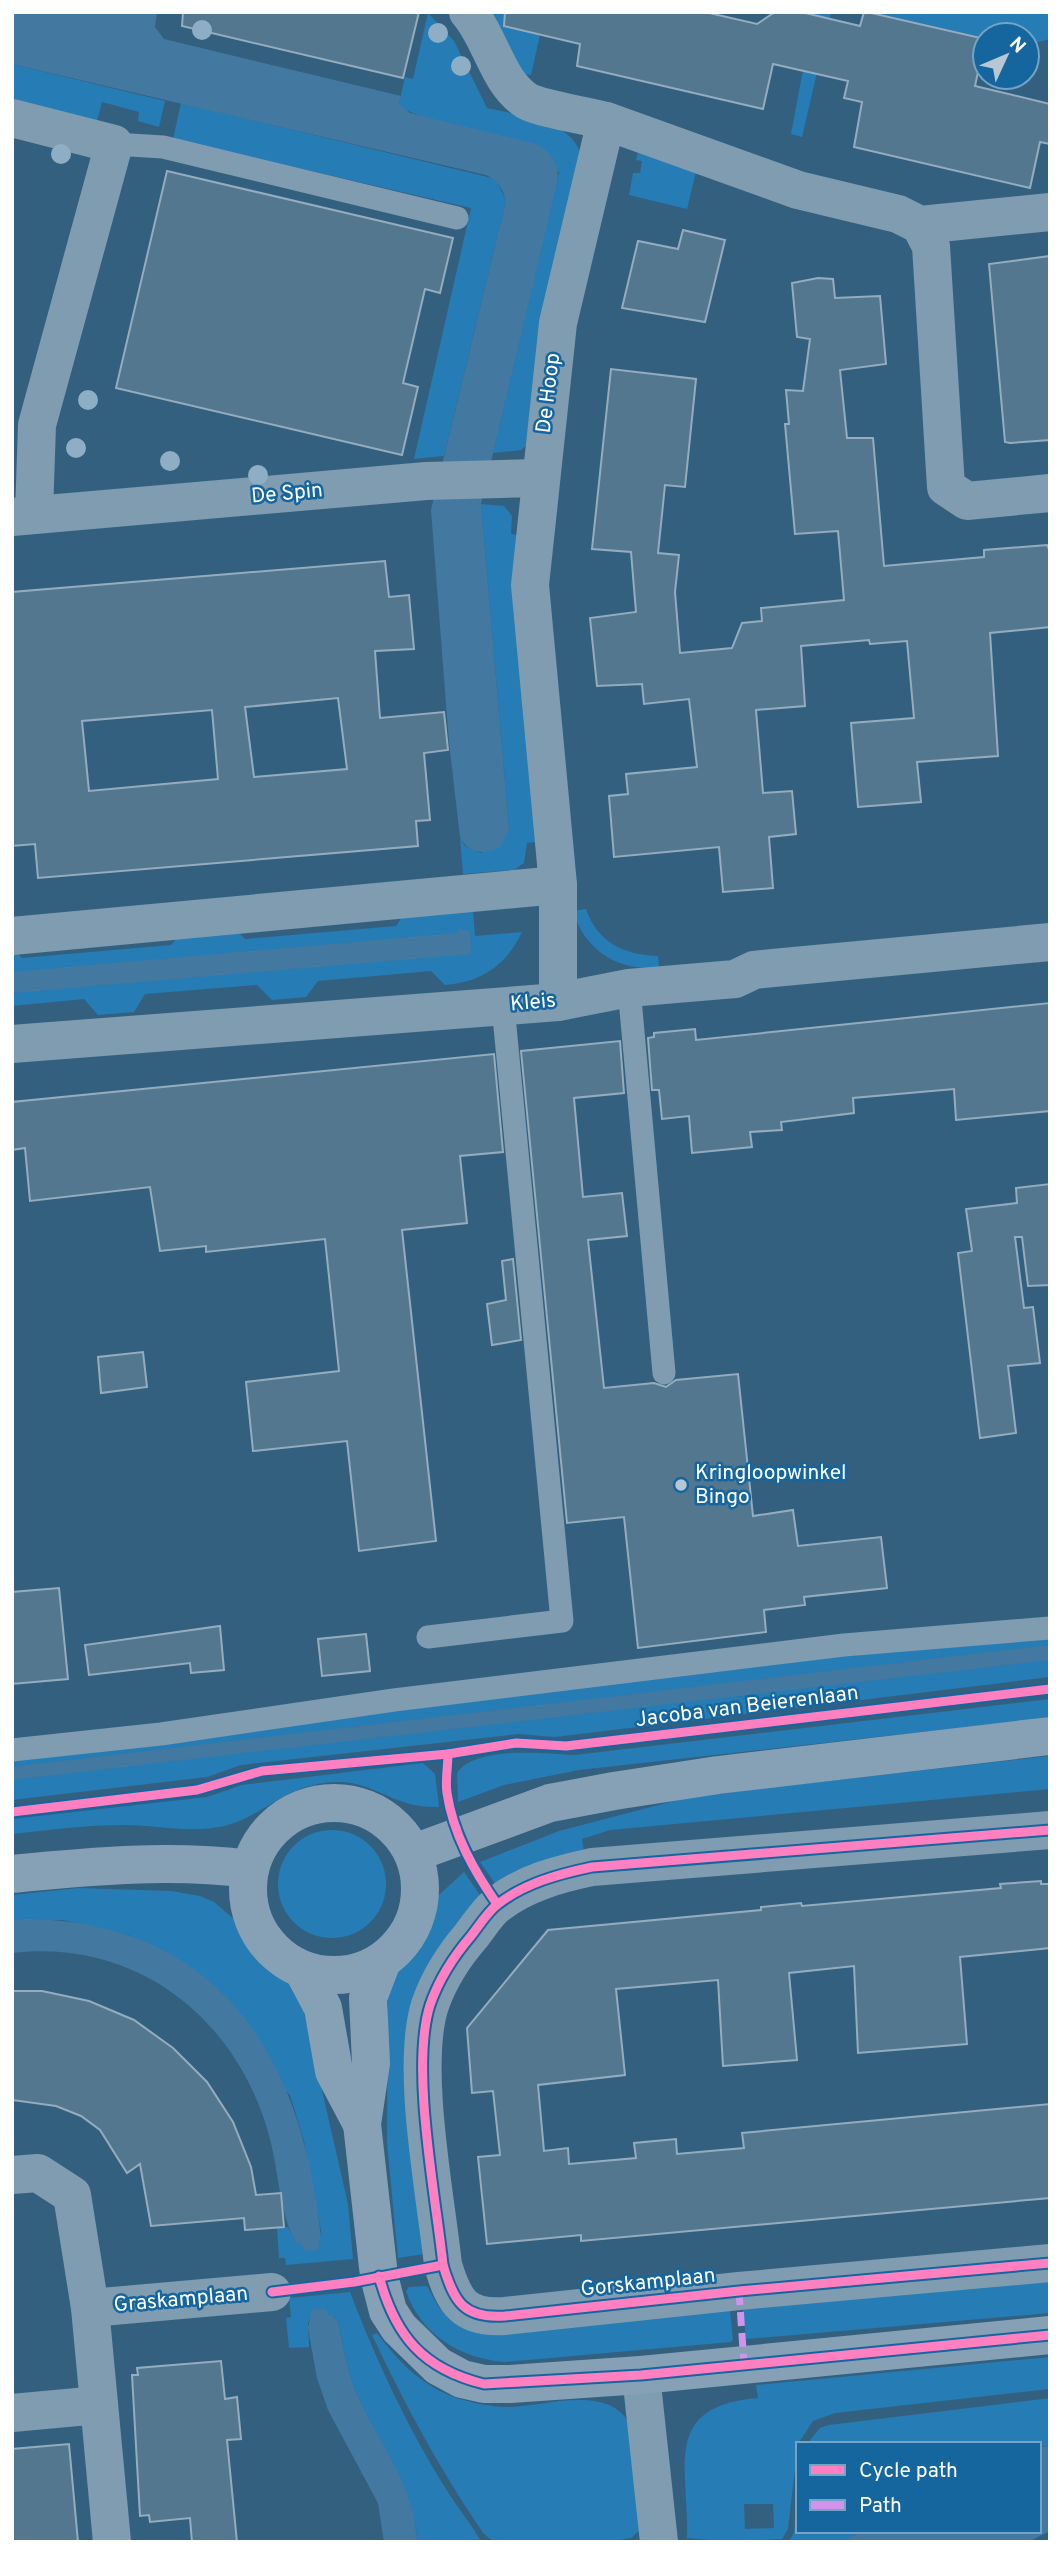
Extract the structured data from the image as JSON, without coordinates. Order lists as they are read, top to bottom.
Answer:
{
  "streets": {
    "street": [
      "De Hoop",
      "De Spin",
      "Kleis",
      "Gorskamplaan",
      "Graskamplaan"
    ],
    "cycle path": ["Jacoba van Beierenlaan"]
  },
  "crossings": [
    ["De Hoop", "De Spin"],
    ["De Hoop", "Kleis"]
  ],
  "places": ["Kringloopwinkel Bingo"],
  "legend": ["Cycle path", "Path"],
  "north": "top right"
}
